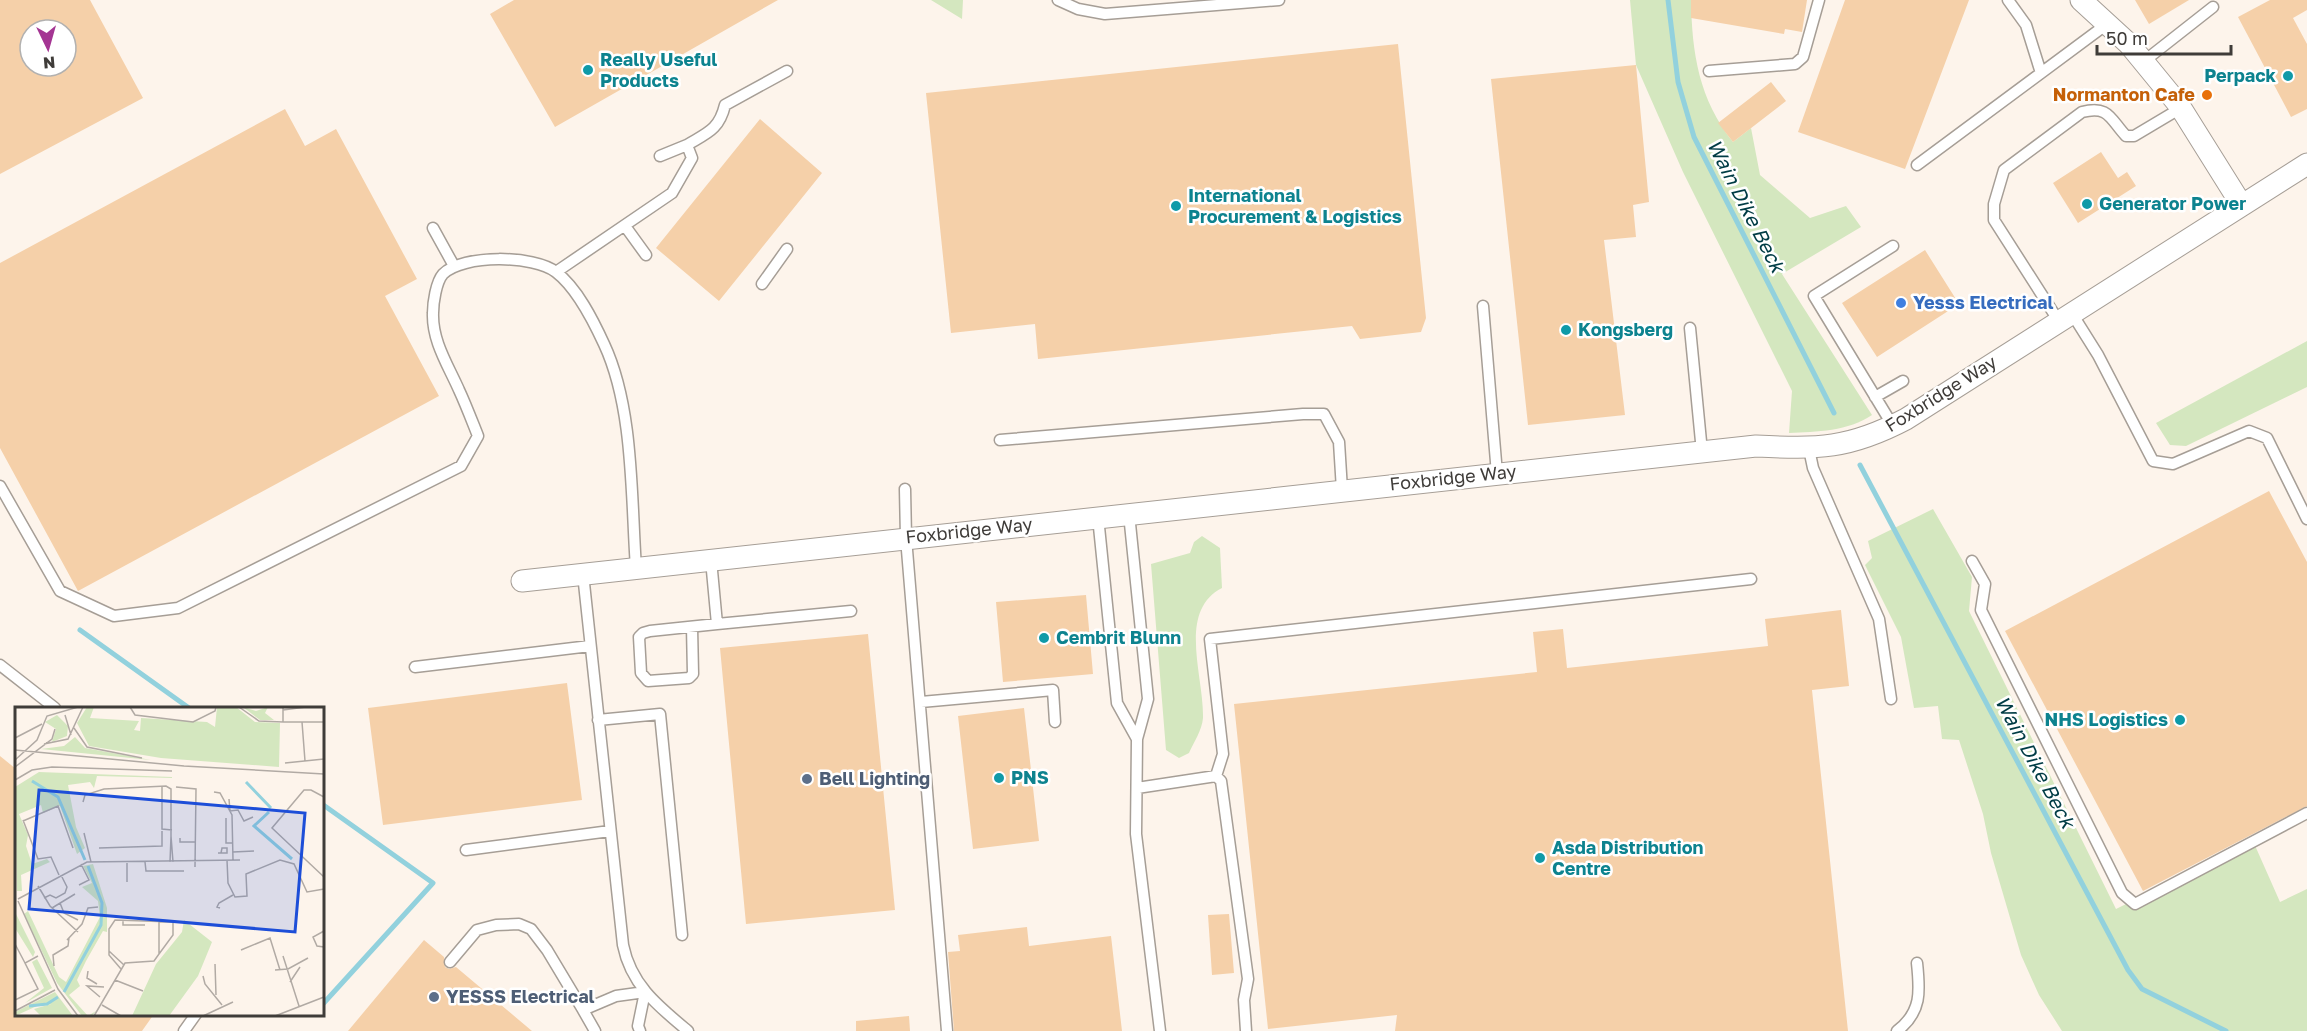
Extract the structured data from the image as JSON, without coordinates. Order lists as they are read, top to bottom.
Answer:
{
  "streets": {
    "street": ["Foxbridge Way"]
  },
  "water": ["Wain Dike Beck"],
  "places": [
    "Really Useful Products",
    "Perpack",
    "Normanton Cafe",
    "Generator Power",
    "International Procurement & Logistics",
    "Yesss Electrical",
    "Kongsberg",
    "Cembrit Blunn",
    "NHS Logistics",
    "PNS",
    "Bell Lighting",
    "Asda Distribution Centre",
    "YESSS Electrical"
  ],
  "scale_bar": "50 m",
  "north": "bottom"
}
